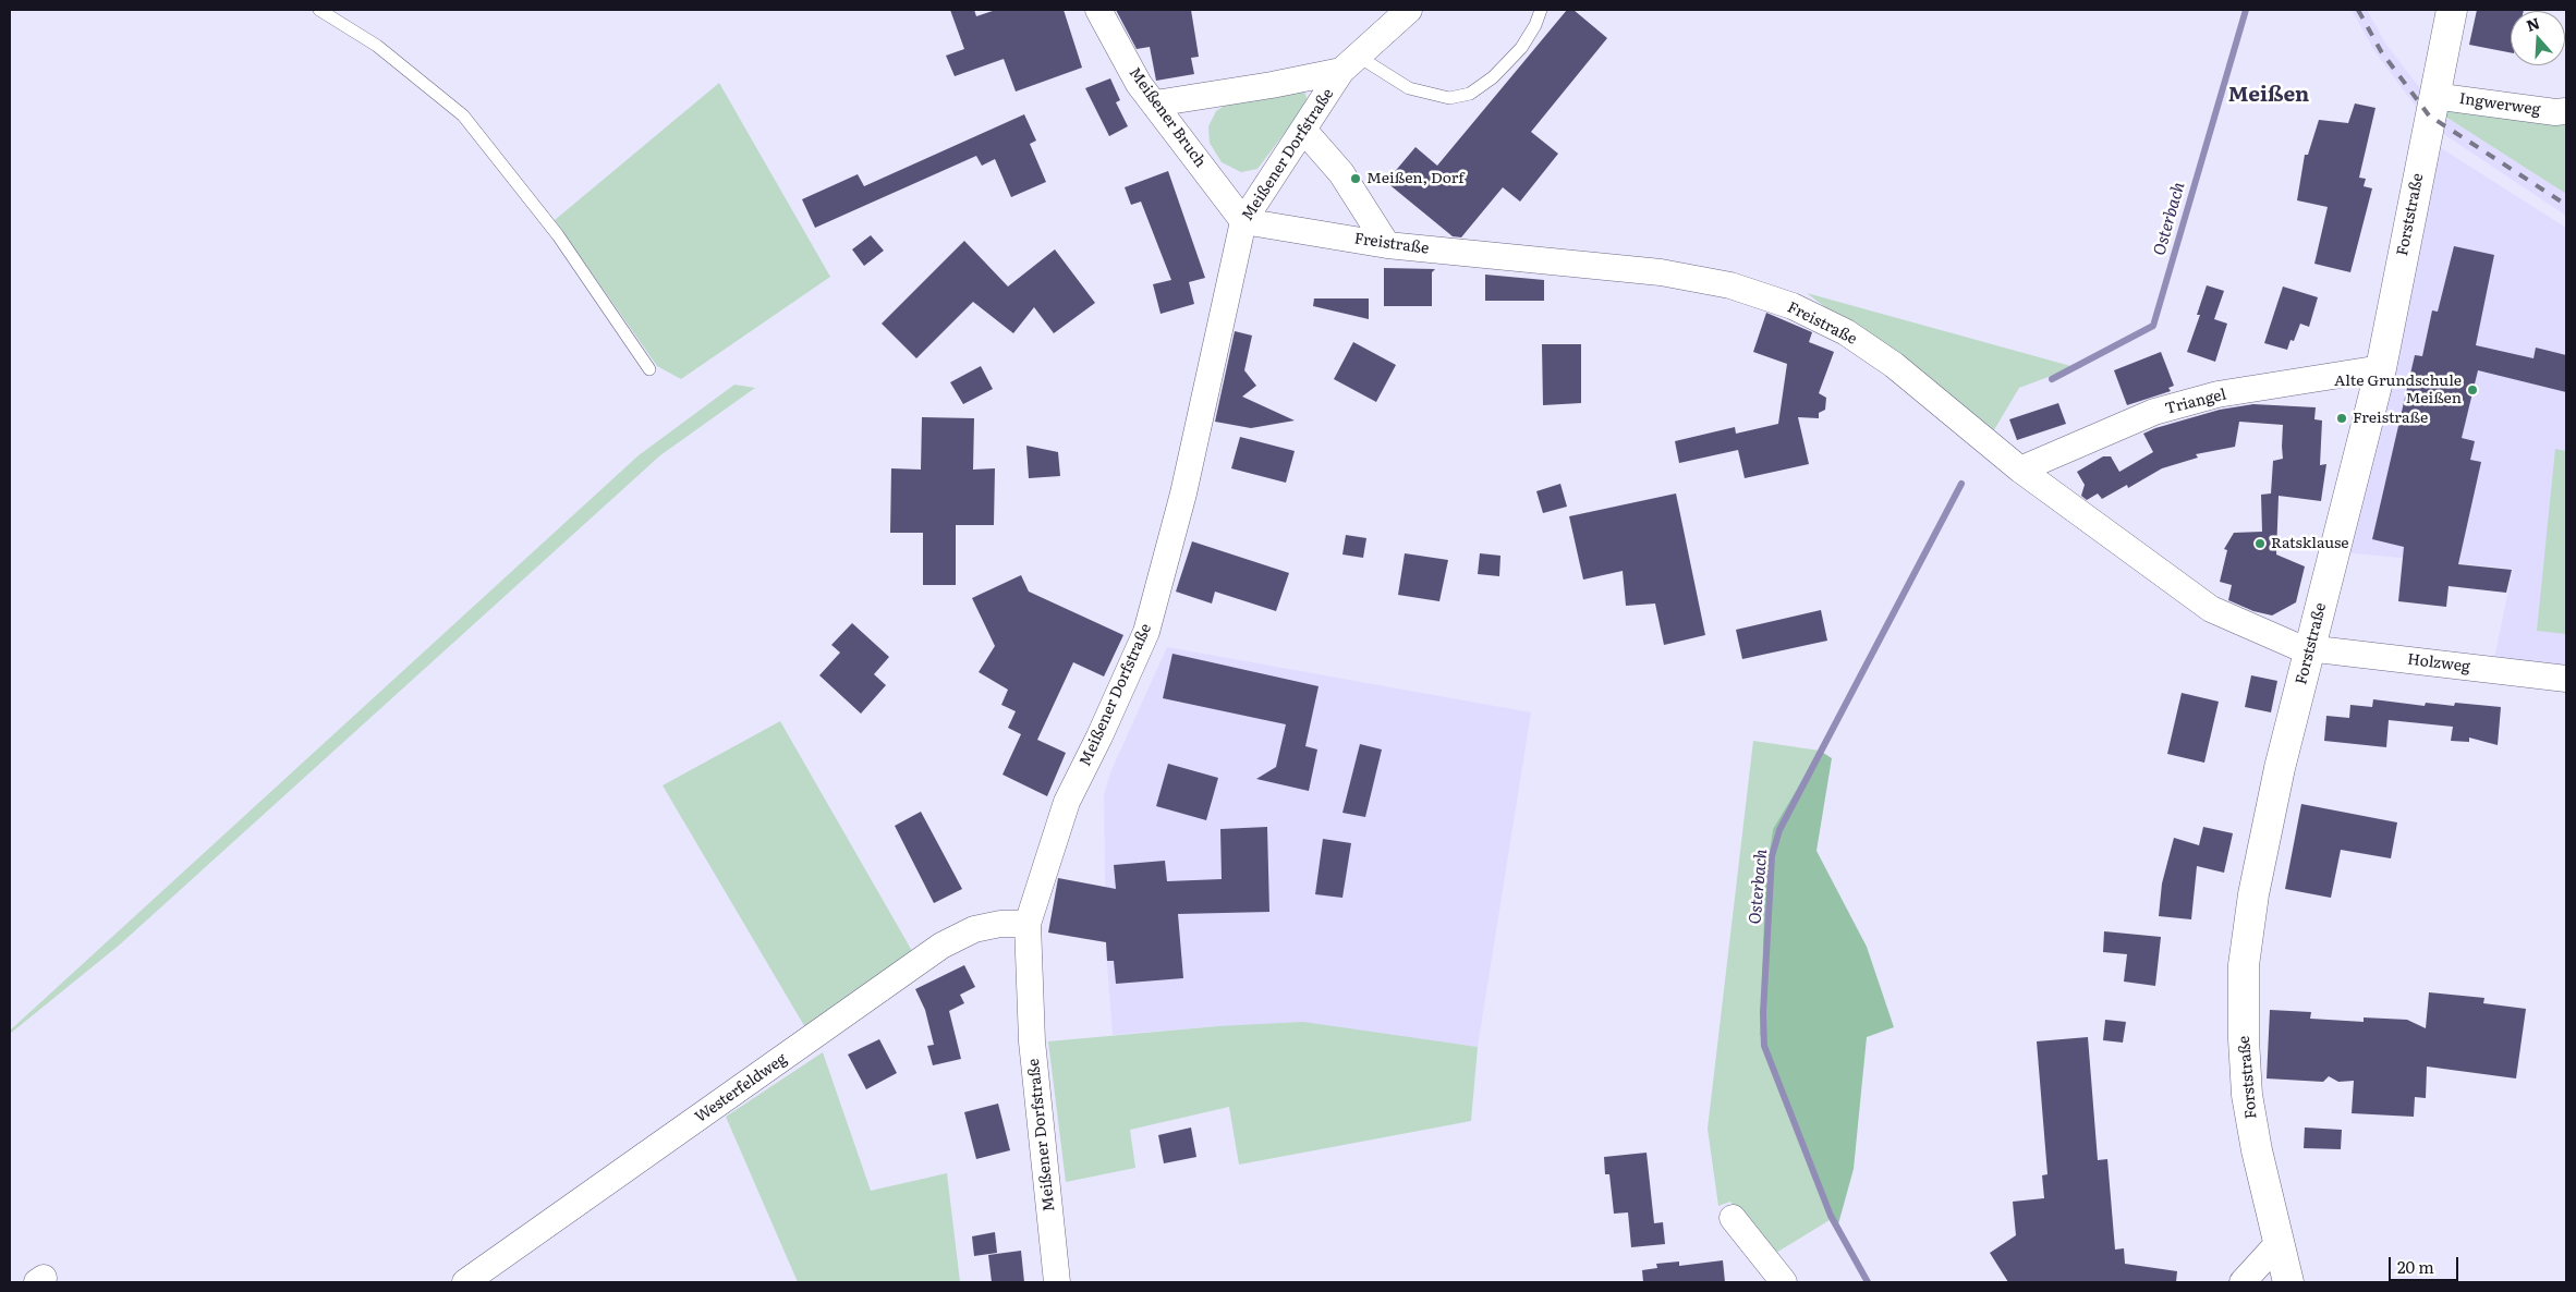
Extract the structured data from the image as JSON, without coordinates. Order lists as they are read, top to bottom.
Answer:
{
  "streets": {
    "street": [
      "Ingwerweg",
      "Meißener Bruch",
      "Meißener Dorfstraße",
      "Forststraße",
      "Freistraße",
      "Triangel",
      "Holzweg",
      "Westerfeldweg"
    ]
  },
  "crossings": [
    ["Ingwerweg", "Forststraße"],
    ["Meißener Bruch", "Meißener Dorfstraße"],
    ["Meißener Bruch", "Freistraße"],
    ["Meißener Dorfstraße", "Freistraße"],
    ["Meißener Dorfstraße", "Westerfeldweg"],
    ["Forststraße", "Freistraße"],
    ["Forststraße", "Triangel"],
    ["Forststraße", "Holzweg"],
    ["Freistraße", "Triangel"],
    ["Freistraße", "Holzweg"]
  ],
  "districts": ["Meißen"],
  "water": ["Osterbach"],
  "places": [
    "Meißen, Dorf",
    "Alte Grundschule Meißen",
    "Freistraße",
    "Ratsklause"
  ],
  "scale_bar": "20 m",
  "north": "top"
}
